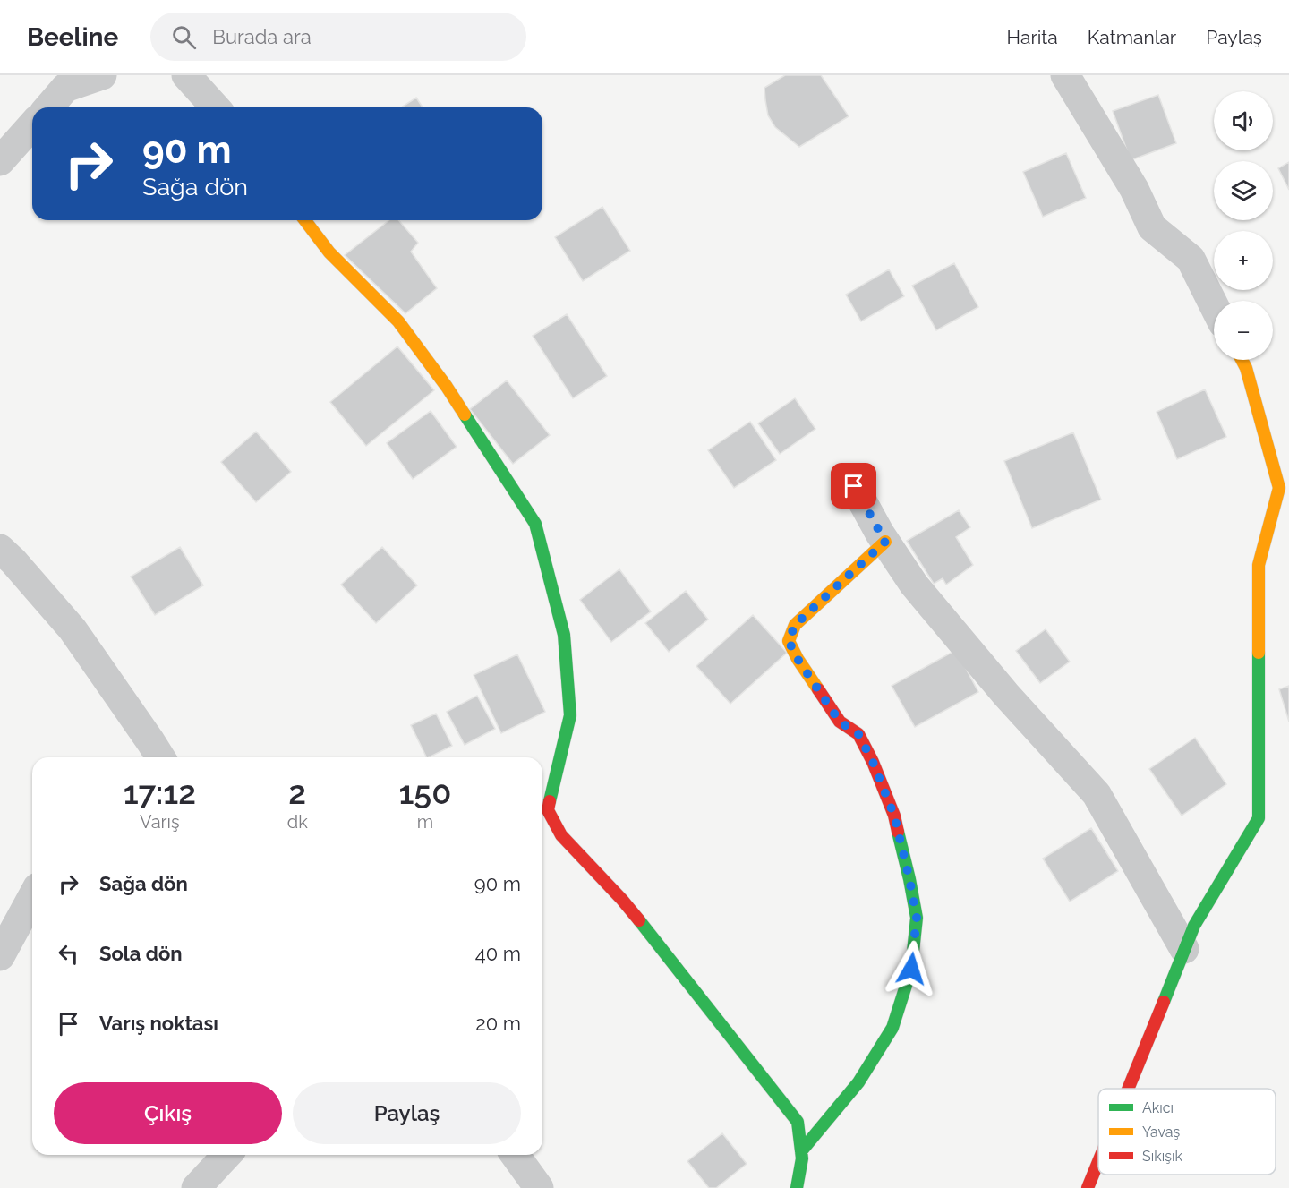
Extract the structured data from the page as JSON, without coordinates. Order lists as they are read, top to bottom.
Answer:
{
  "legend": ["Akıcı", "Yavaş", "Sıkışık"],
  "page": {
    "header": "Beeline",
    "search": "Burada ara",
    "nav": ["Harita", "Katmanlar", "Paylaş"],
    "map_buttons": ["+", "−"],
    "turn": ["90 m", "Sağa dön"],
    "eta": [
      "17:12",
      "Varış",
      "2",
      "dk",
      "150",
      "m"
    ],
    "list": [
      {
        "name": "Sağa dön",
        "value": "90 m"
      },
      {
        "name": "Sola dön",
        "value": "40 m"
      },
      {
        "name": "Varış noktası",
        "value": "20 m"
      }
    ],
    "buttons": ["Çıkış", "Paylaş"]
  }
}
